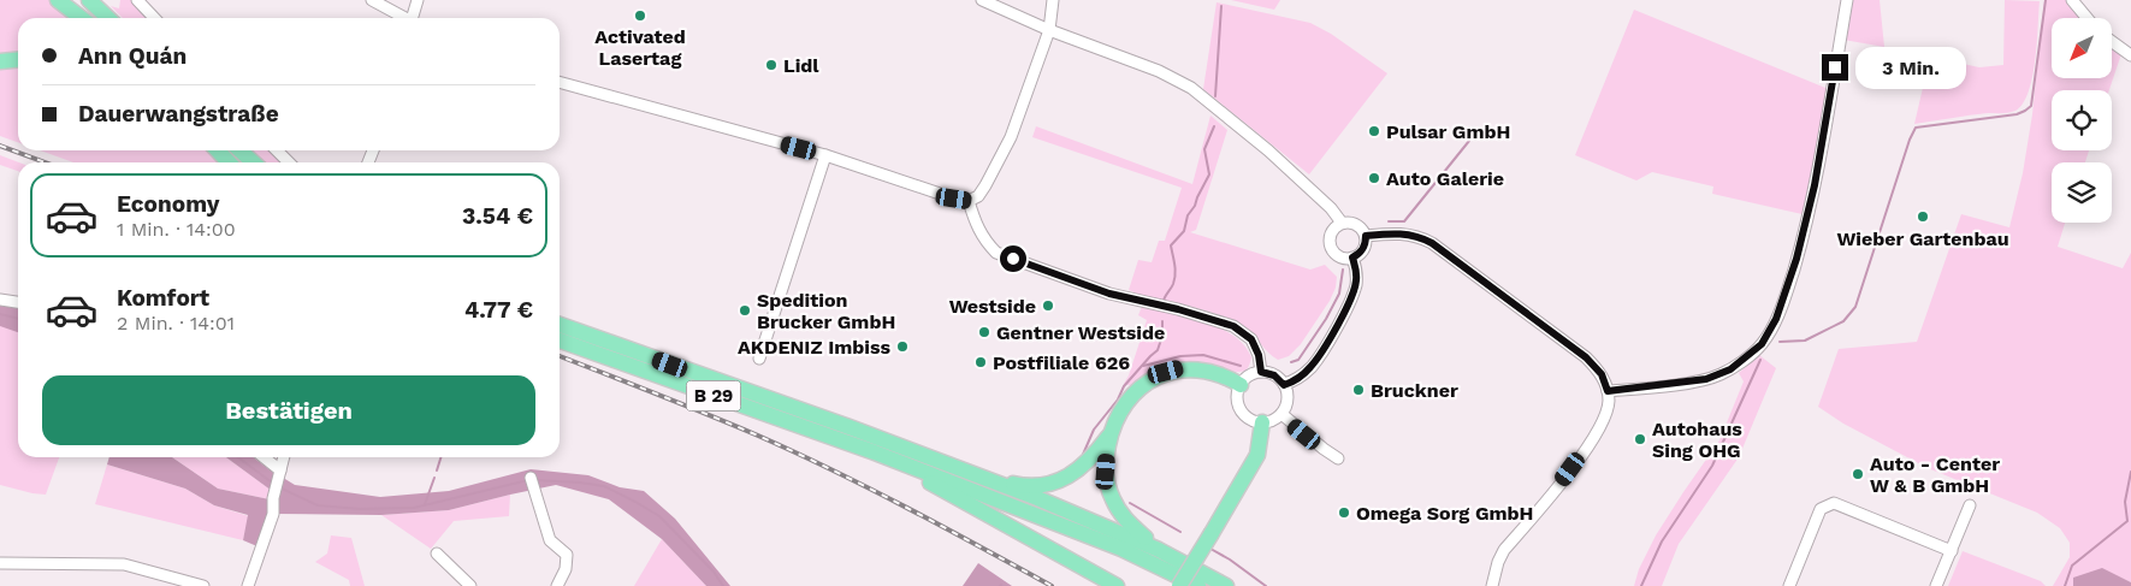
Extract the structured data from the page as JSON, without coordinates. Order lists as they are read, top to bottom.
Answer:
{
  "streets": {
    "highway": ["B 29"]
  },
  "places": [
    "Activated Lasertag",
    "Lidl",
    "Pulsar GmbH",
    "Auto Galerie",
    "Wieber Gartenbau",
    "Westside",
    "Spedition Brucker GmbH",
    "Gentner Westside",
    "AKDENIZ Imbiss",
    "Postfiliale 626",
    "Bruckner",
    "Autohaus Sing OHG",
    "Auto - Center W & B GmbH",
    "Omega Sorg GmbH"
  ],
  "north": "bottom left",
  "page": {
    "banner": ["Ann Quán", "Dauerwangstraße"],
    "bubble": "3 Min.",
    "list": [
      {
        "name": "Economy",
        "note": "1 Min. · 14:00",
        "value": "3.54 €"
      },
      {
        "name": "Komfort",
        "note": "2 Min. · 14:01",
        "value": "4.77 €"
      }
    ],
    "buttons": "Bestätigen"
  }
}
